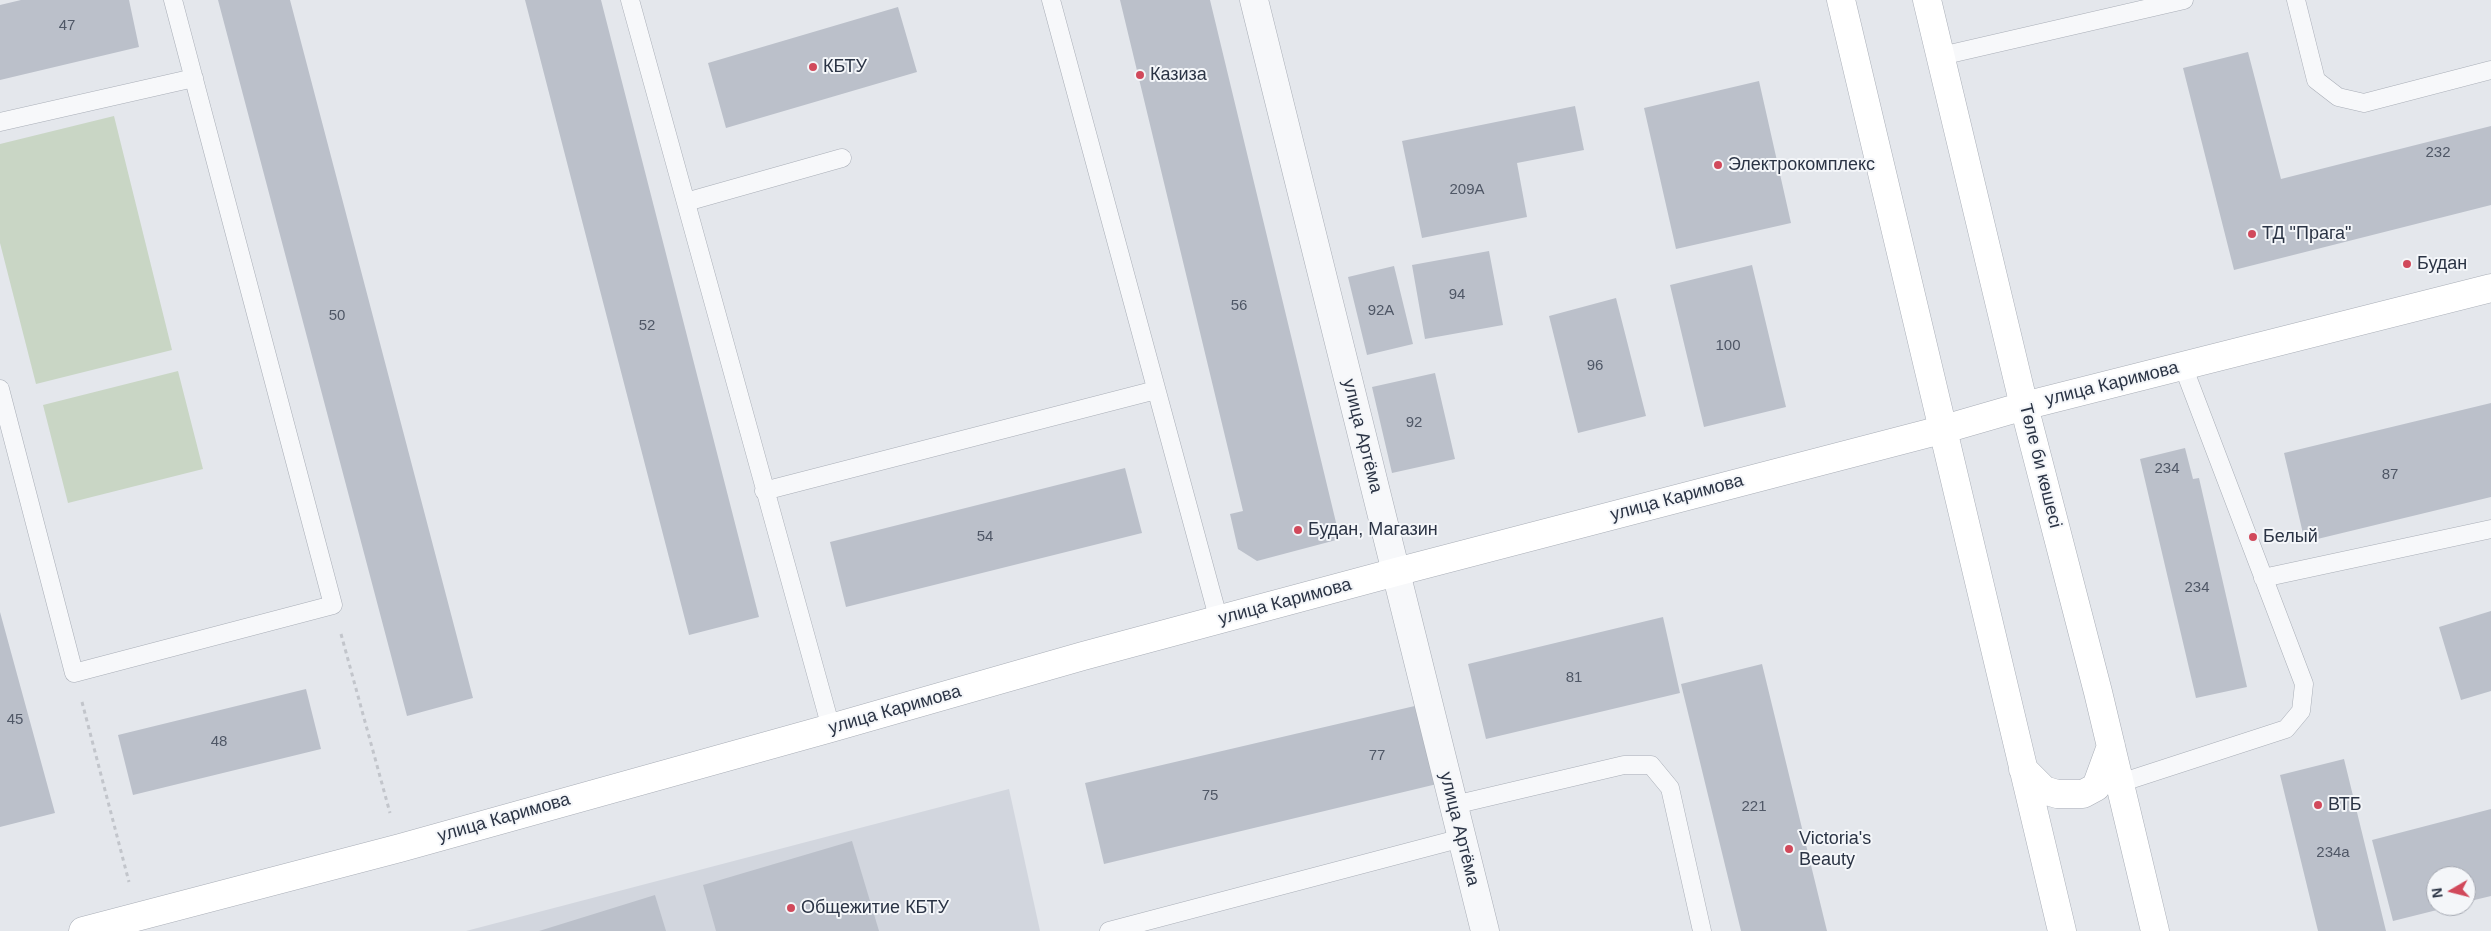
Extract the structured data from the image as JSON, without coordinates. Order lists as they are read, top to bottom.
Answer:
{
  "streets": {
    "street": ["улица Каримова", "улица Артёма", "Төле би көшесі"]
  },
  "crossings": [
    ["улица Каримова", "улица Артёма"],
    ["улица Каримова", "Төле би көшесі"]
  ],
  "places": [
    "КБТУ",
    "Казиза",
    "Электрокомплекс",
    "ТД \"Прага\"",
    "Будан",
    "Будан, Магазин",
    "Белый",
    "ВТБ",
    "Victoria's Beauty",
    "Общежитие КБТУ"
  ],
  "house_numbers": [
    "47",
    "232",
    "209А",
    "94",
    "56",
    "92А",
    "50",
    "52",
    "100",
    "96",
    "92",
    "234",
    "87",
    "54",
    "234",
    "81",
    "45",
    "48",
    "77",
    "75",
    "221",
    "234а"
  ],
  "north": "left"
}
